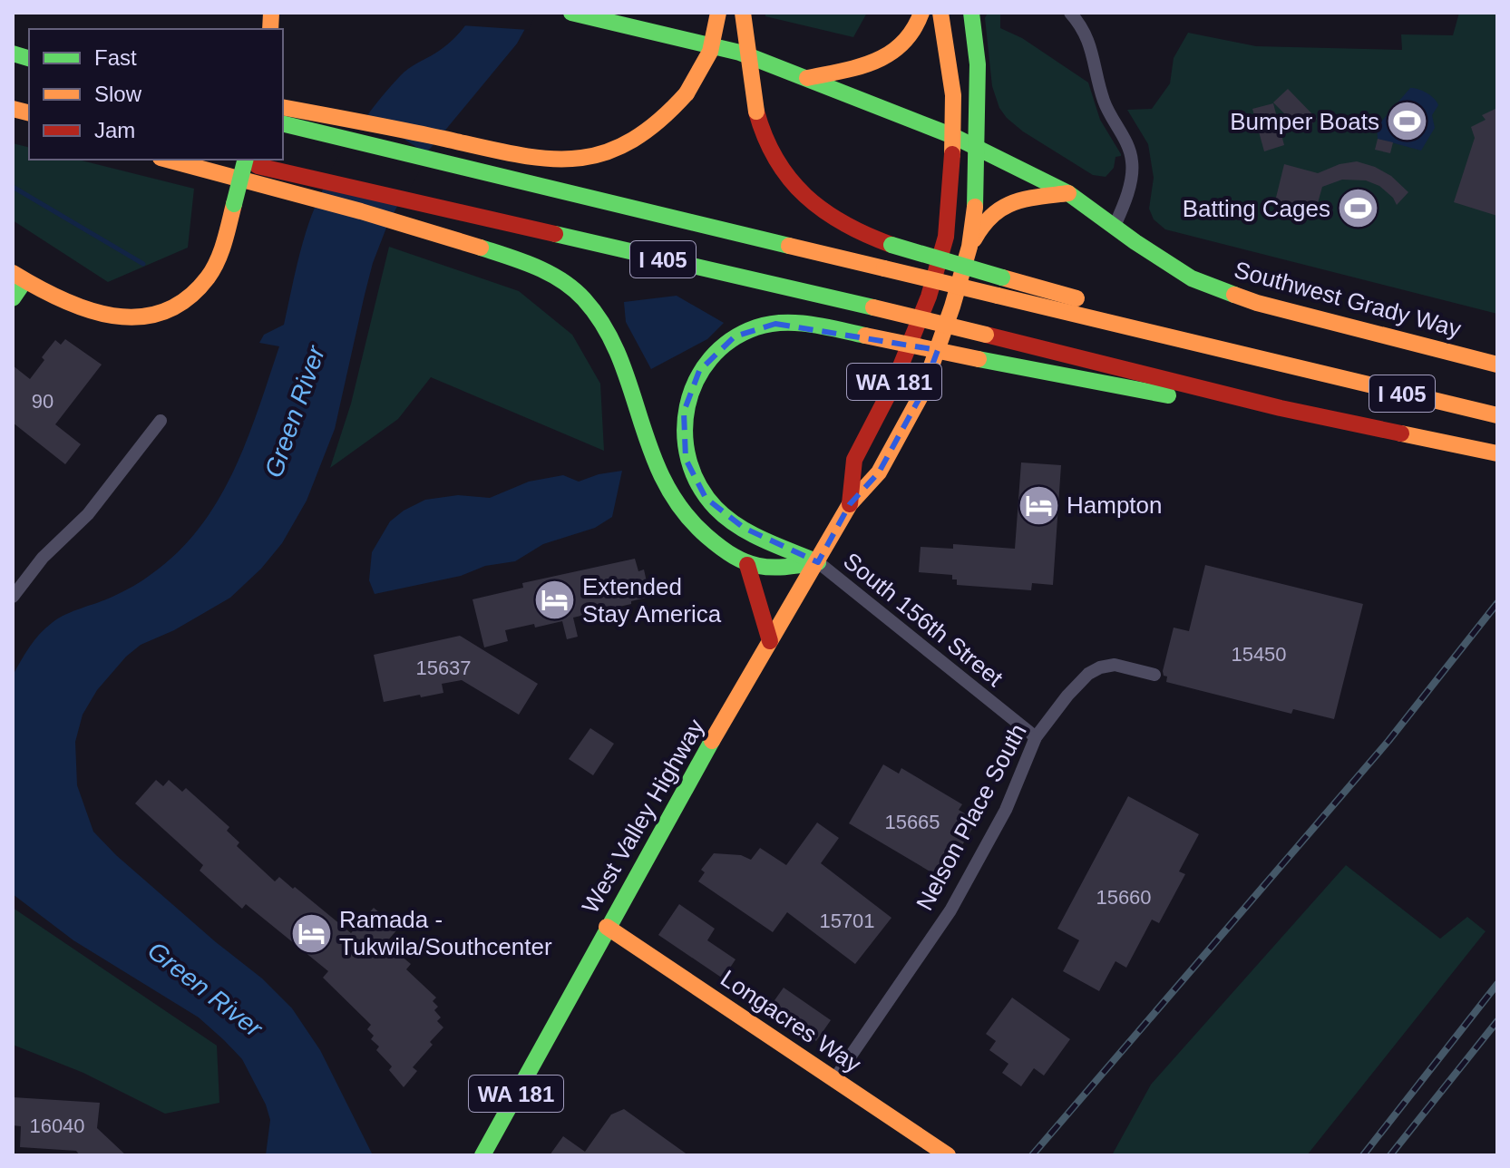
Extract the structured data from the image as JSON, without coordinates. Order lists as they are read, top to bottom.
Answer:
{
  "streets": {
    "main road": [
      "I 405",
      "Southwest Grady Way",
      "WA 181",
      "West Valley Highway",
      "Longacres Way"
    ],
    "street": ["South 156th Street", "Nelson Place South"]
  },
  "crossings": [
    ["Southwest Grady Way", "West Valley Highway"],
    ["South 156th Street", "West Valley Highway"],
    ["South 156th Street", "Nelson Place South"],
    ["West Valley Highway", "Longacres Way"],
    ["Nelson Place South", "Longacres Way"]
  ],
  "water": ["Green River"],
  "places": {
    "sports": ["Bumper Boats", "Batting Cages"],
    "hotel": ["Hampton", "Extended Stay America", "Ramada - Tukwila/Southcenter"]
  },
  "house_numbers": [
    "90",
    "15450",
    "15637",
    "15665",
    "15660",
    "15701",
    "16040"
  ],
  "legend": ["Fast", "Slow", "Jam"]
}
